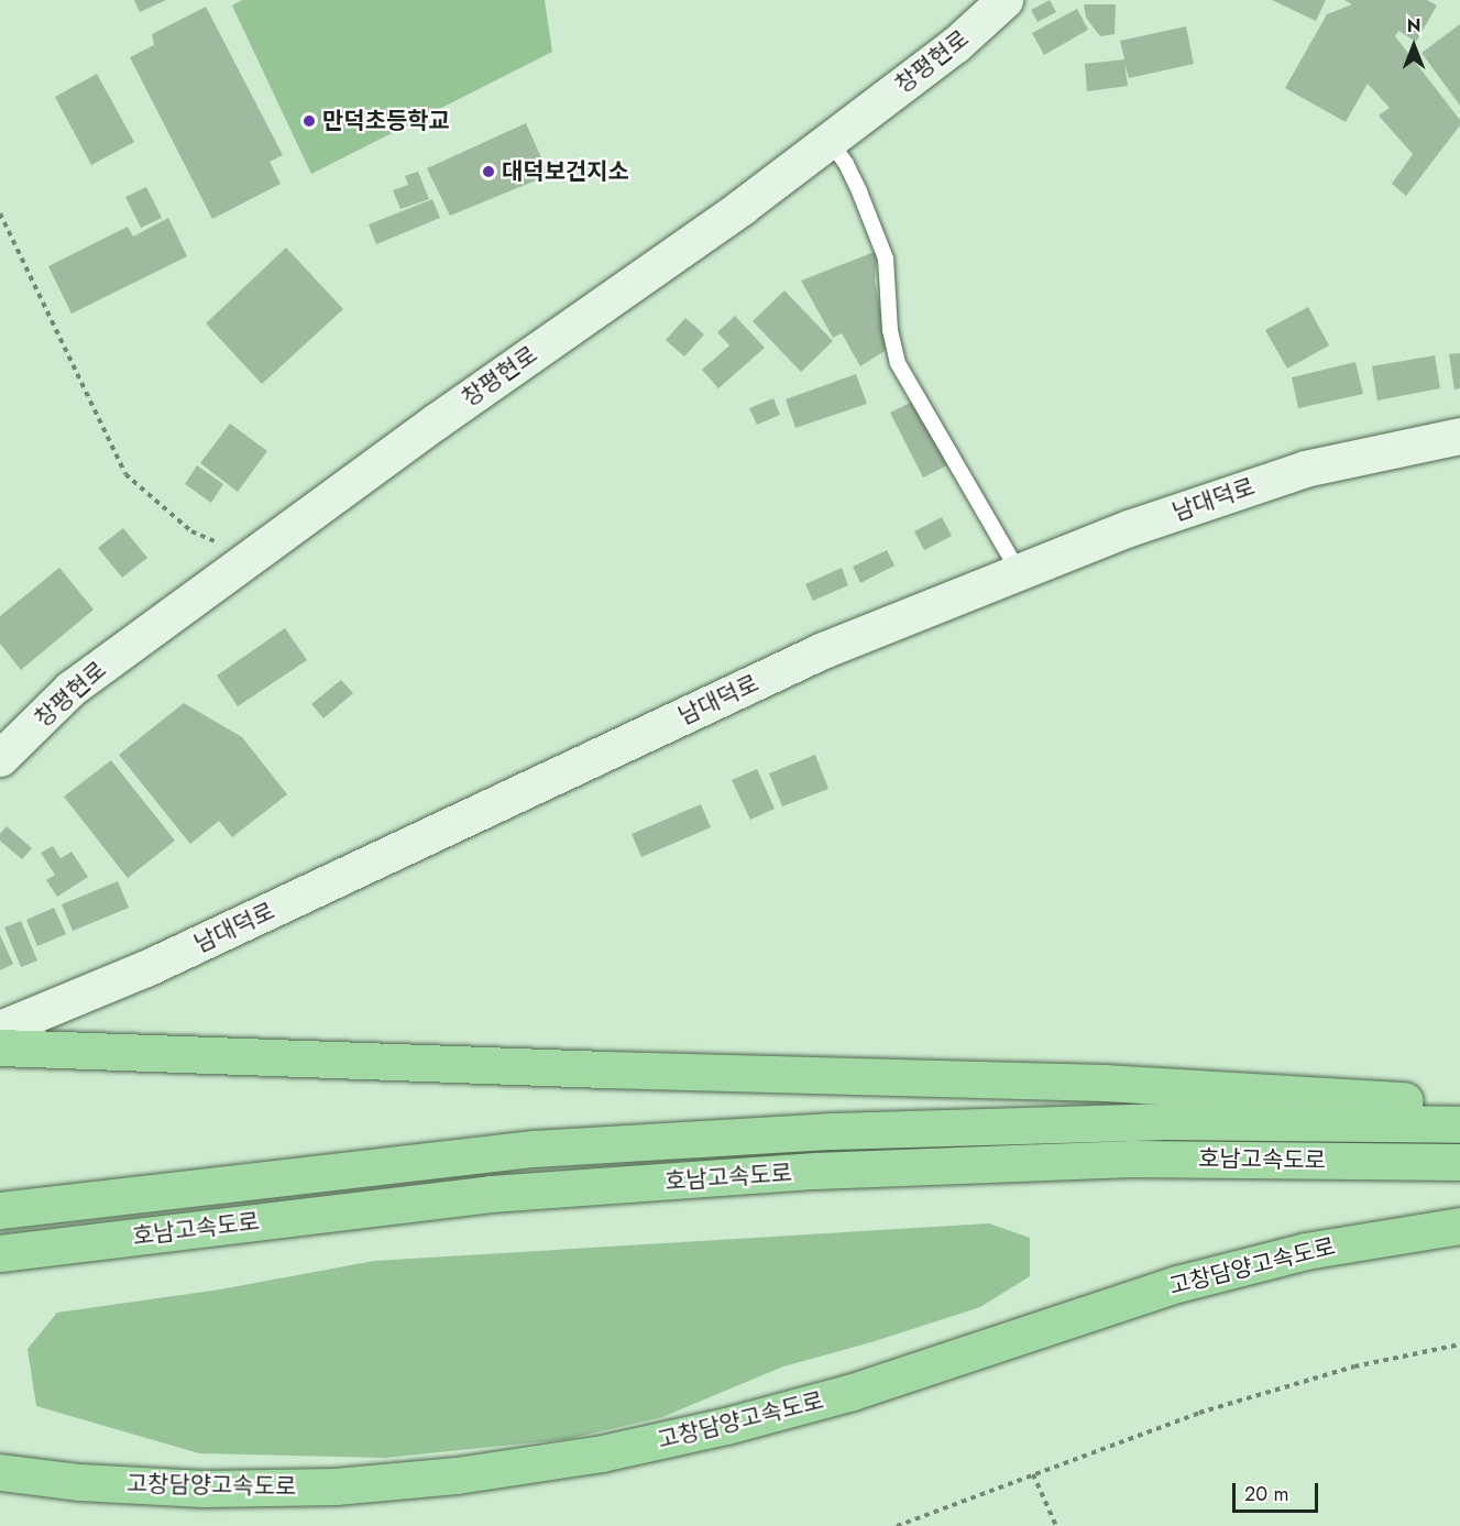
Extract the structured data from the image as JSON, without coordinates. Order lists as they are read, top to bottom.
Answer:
{
  "streets": {
    "highway": ["호남고속도로", "고창담양고속도로"],
    "main road": ["창평현로", "남대덕로"]
  },
  "places": ["만덕초등학교", "대덕보건지소"],
  "scale_bar": "20 m",
  "north": "top"
}
